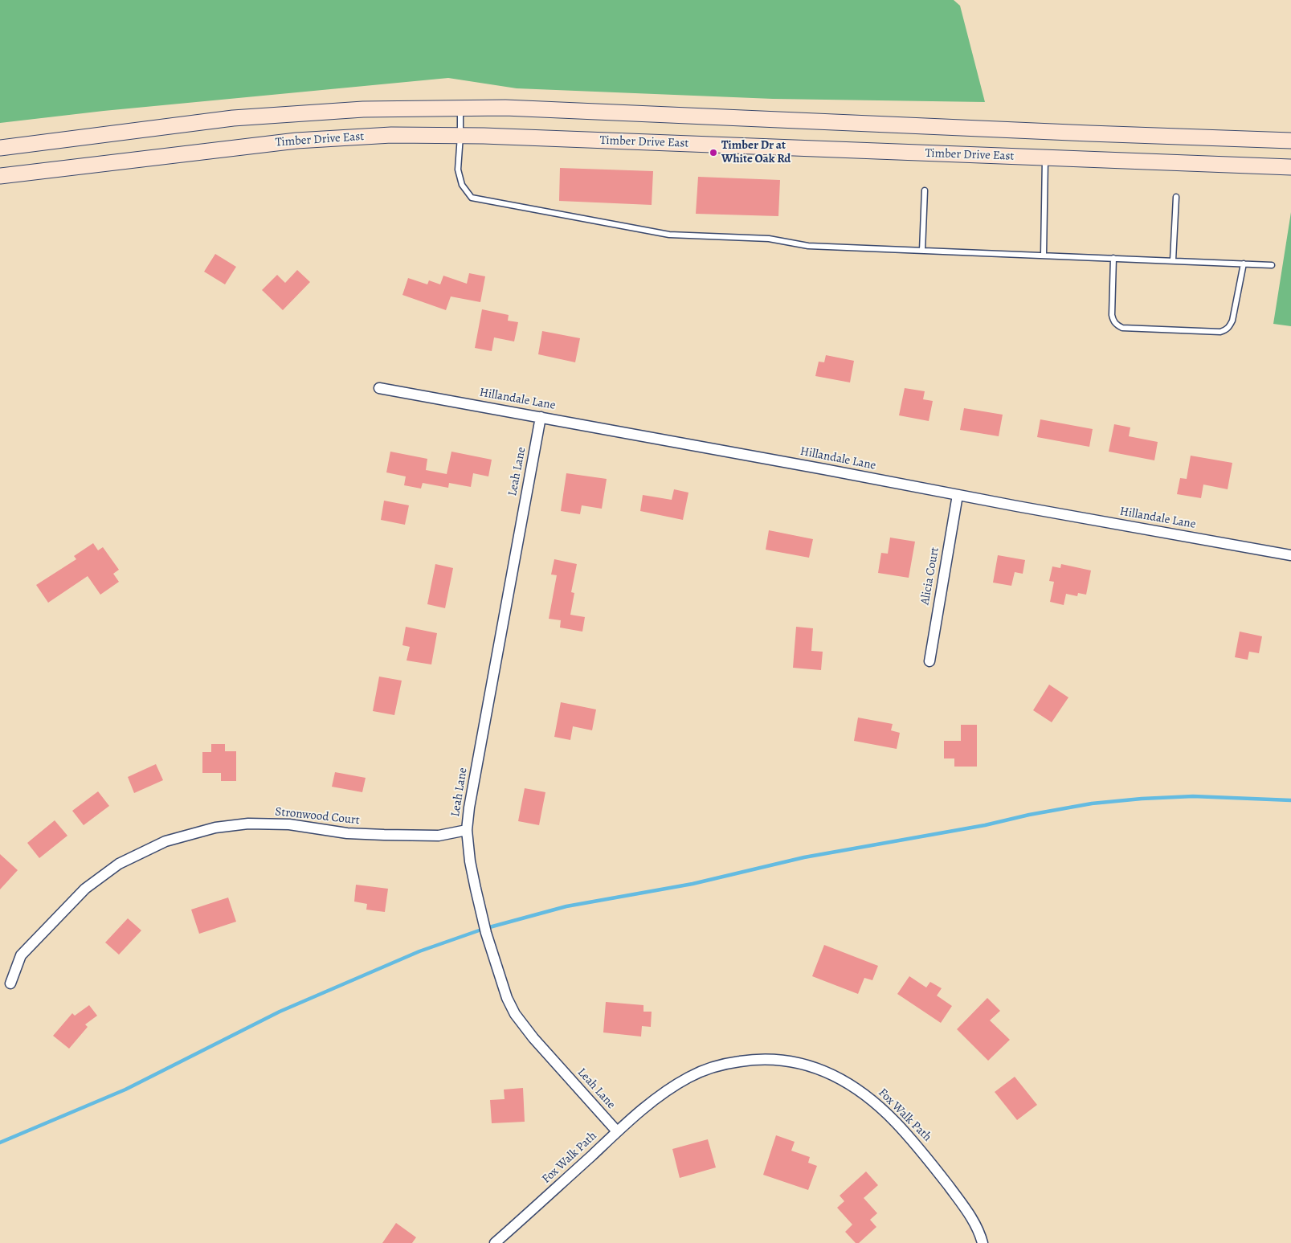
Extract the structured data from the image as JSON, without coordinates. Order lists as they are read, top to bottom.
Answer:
{
  "streets": {
    "main road": ["Timber Drive East"],
    "street": [
      "Hillandale Lane",
      "Leah Lane",
      "Alicia Court",
      "Stronwood Court",
      "Fox Walk Path"
    ]
  },
  "crossings": [
    ["Hillandale Lane", "Leah Lane"],
    ["Hillandale Lane", "Alicia Court"],
    ["Leah Lane", "Stronwood Court"],
    ["Leah Lane", "Fox Walk Path"]
  ],
  "places": ["Timber Dr at White Oak Rd"]
}
